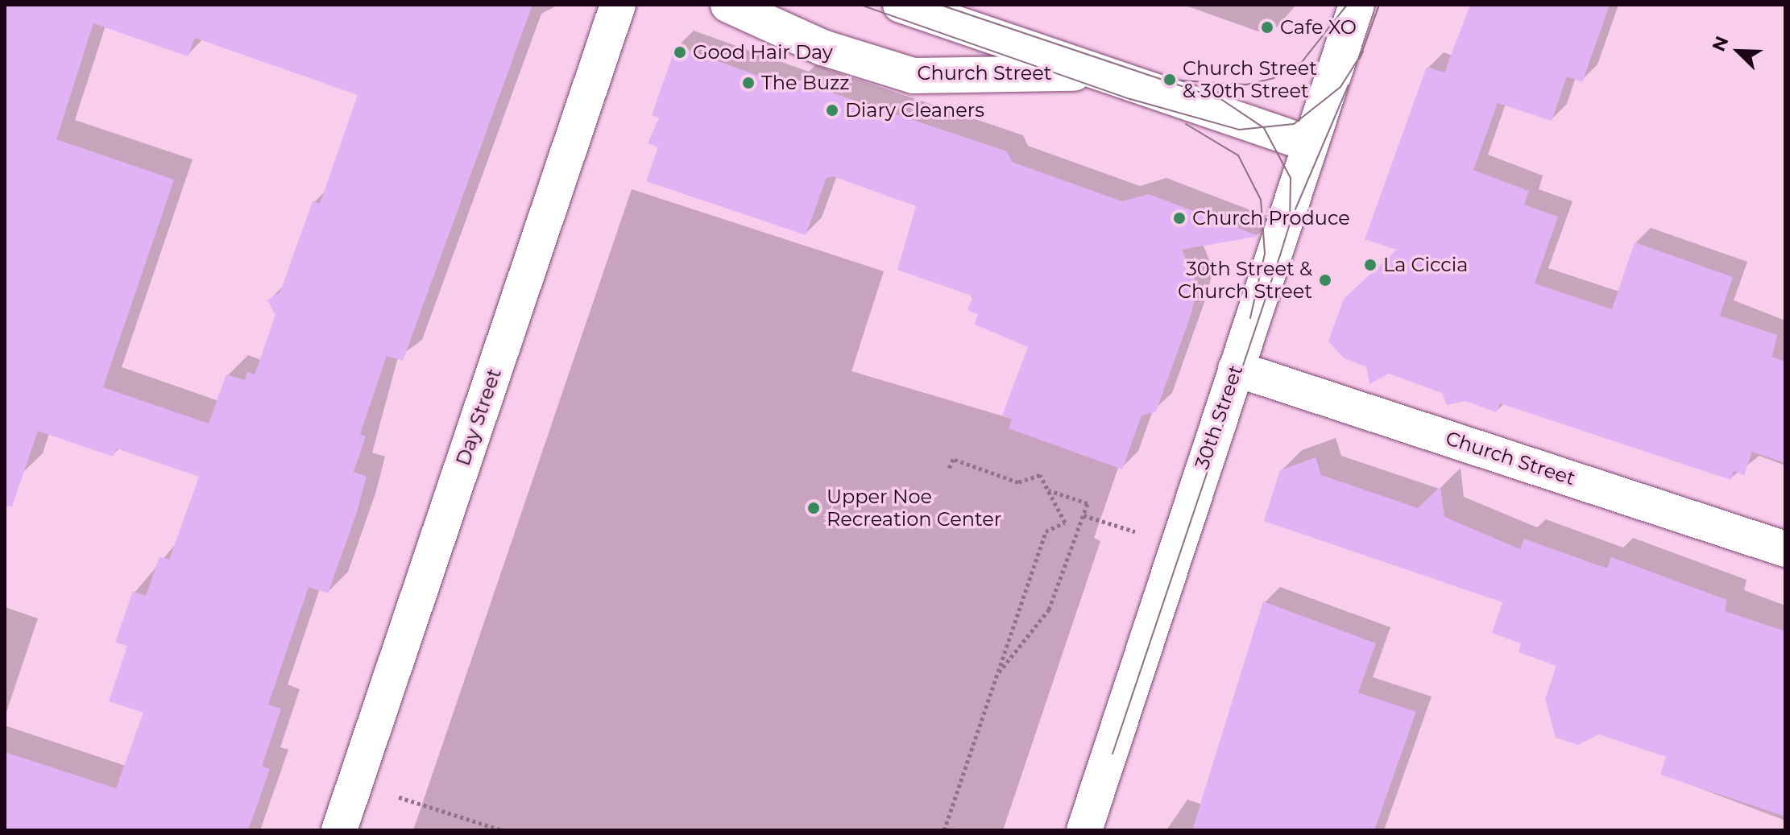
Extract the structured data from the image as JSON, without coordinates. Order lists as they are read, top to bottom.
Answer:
{
  "streets": {
    "street": ["Church Street", "Day Street", "30th Street"]
  },
  "crossings": [
    ["Church Street", "30th Street"]
  ],
  "places": [
    "Cafe XO",
    "Good Hair Day",
    "Church Street & 30th Street",
    "The Buzz",
    "Diary Cleaners",
    "Church Produce",
    "La Ciccia",
    "30th Street & Church Street",
    "Upper Noe Recreation Center"
  ],
  "north": "top left"
}
